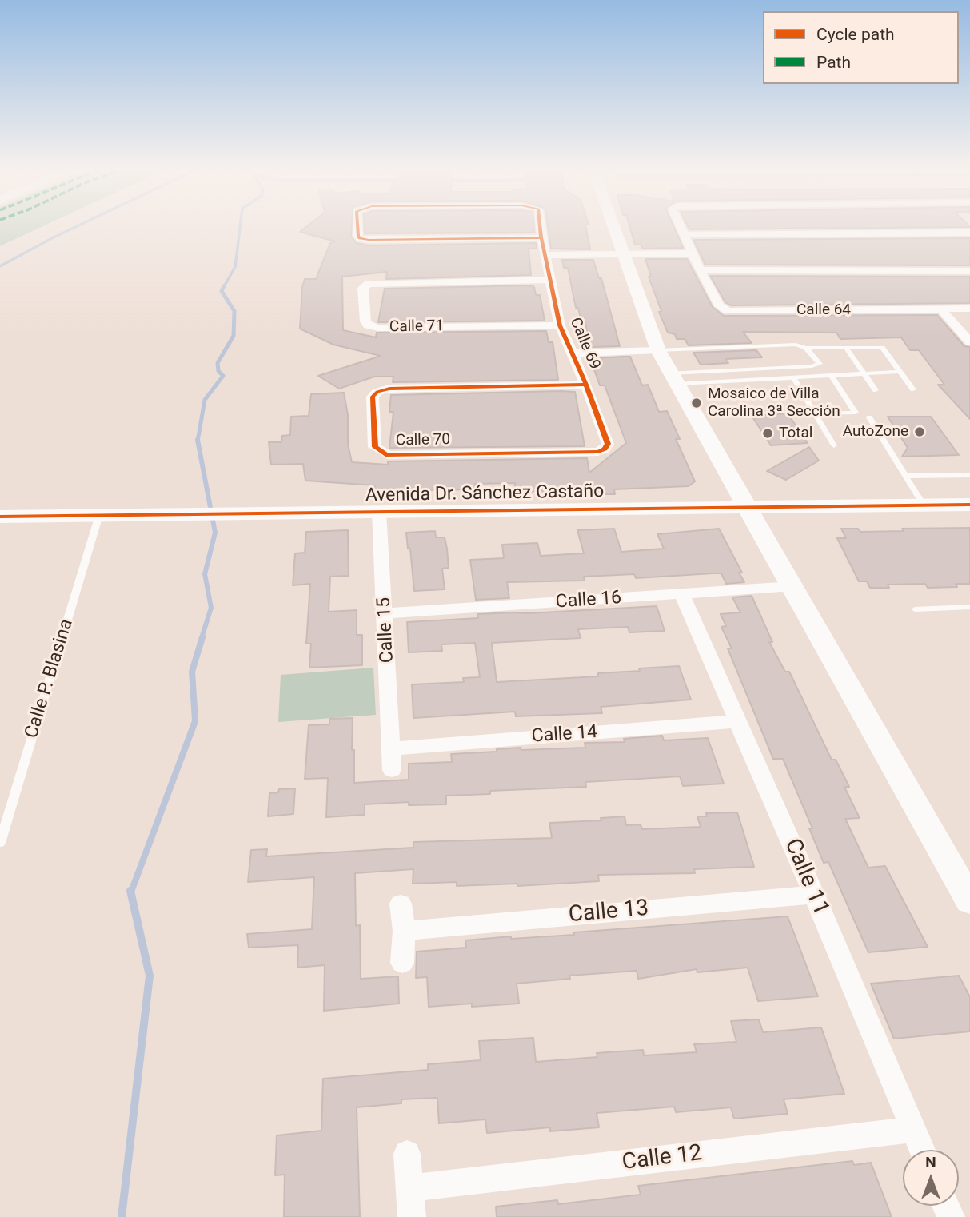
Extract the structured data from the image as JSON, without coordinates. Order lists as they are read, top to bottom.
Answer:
{
  "streets": {
    "street": [
      "Calle 64",
      "Calle 71",
      "Calle 69",
      "Calle 70",
      "Avenida Dr. Sánchez Castaño",
      "Calle 16",
      "Calle 15",
      "Calle 14",
      "Calle 11",
      "Calle 13",
      "Calle 12"
    ],
    "lane": ["Calle P. Blasina"]
  },
  "crossings": [
    ["Calle 71", "Calle 69"],
    ["Calle 69", "Calle 70"],
    ["Avenida Dr. Sánchez Castaño", "Calle 15"],
    ["Avenida Dr. Sánchez Castaño", "Calle P. Blasina"],
    ["Calle 16", "Calle 15"],
    ["Calle 16", "Calle 11"],
    ["Calle 15", "Calle 14"],
    ["Calle 14", "Calle 11"],
    ["Calle 11", "Calle 13"],
    ["Calle 11", "Calle 12"]
  ],
  "places": ["Mosaico de Villa Carolina 3ª Sección", "AutoZone", "Total"],
  "legend": ["Cycle path", "Path"],
  "north": "top"
}
